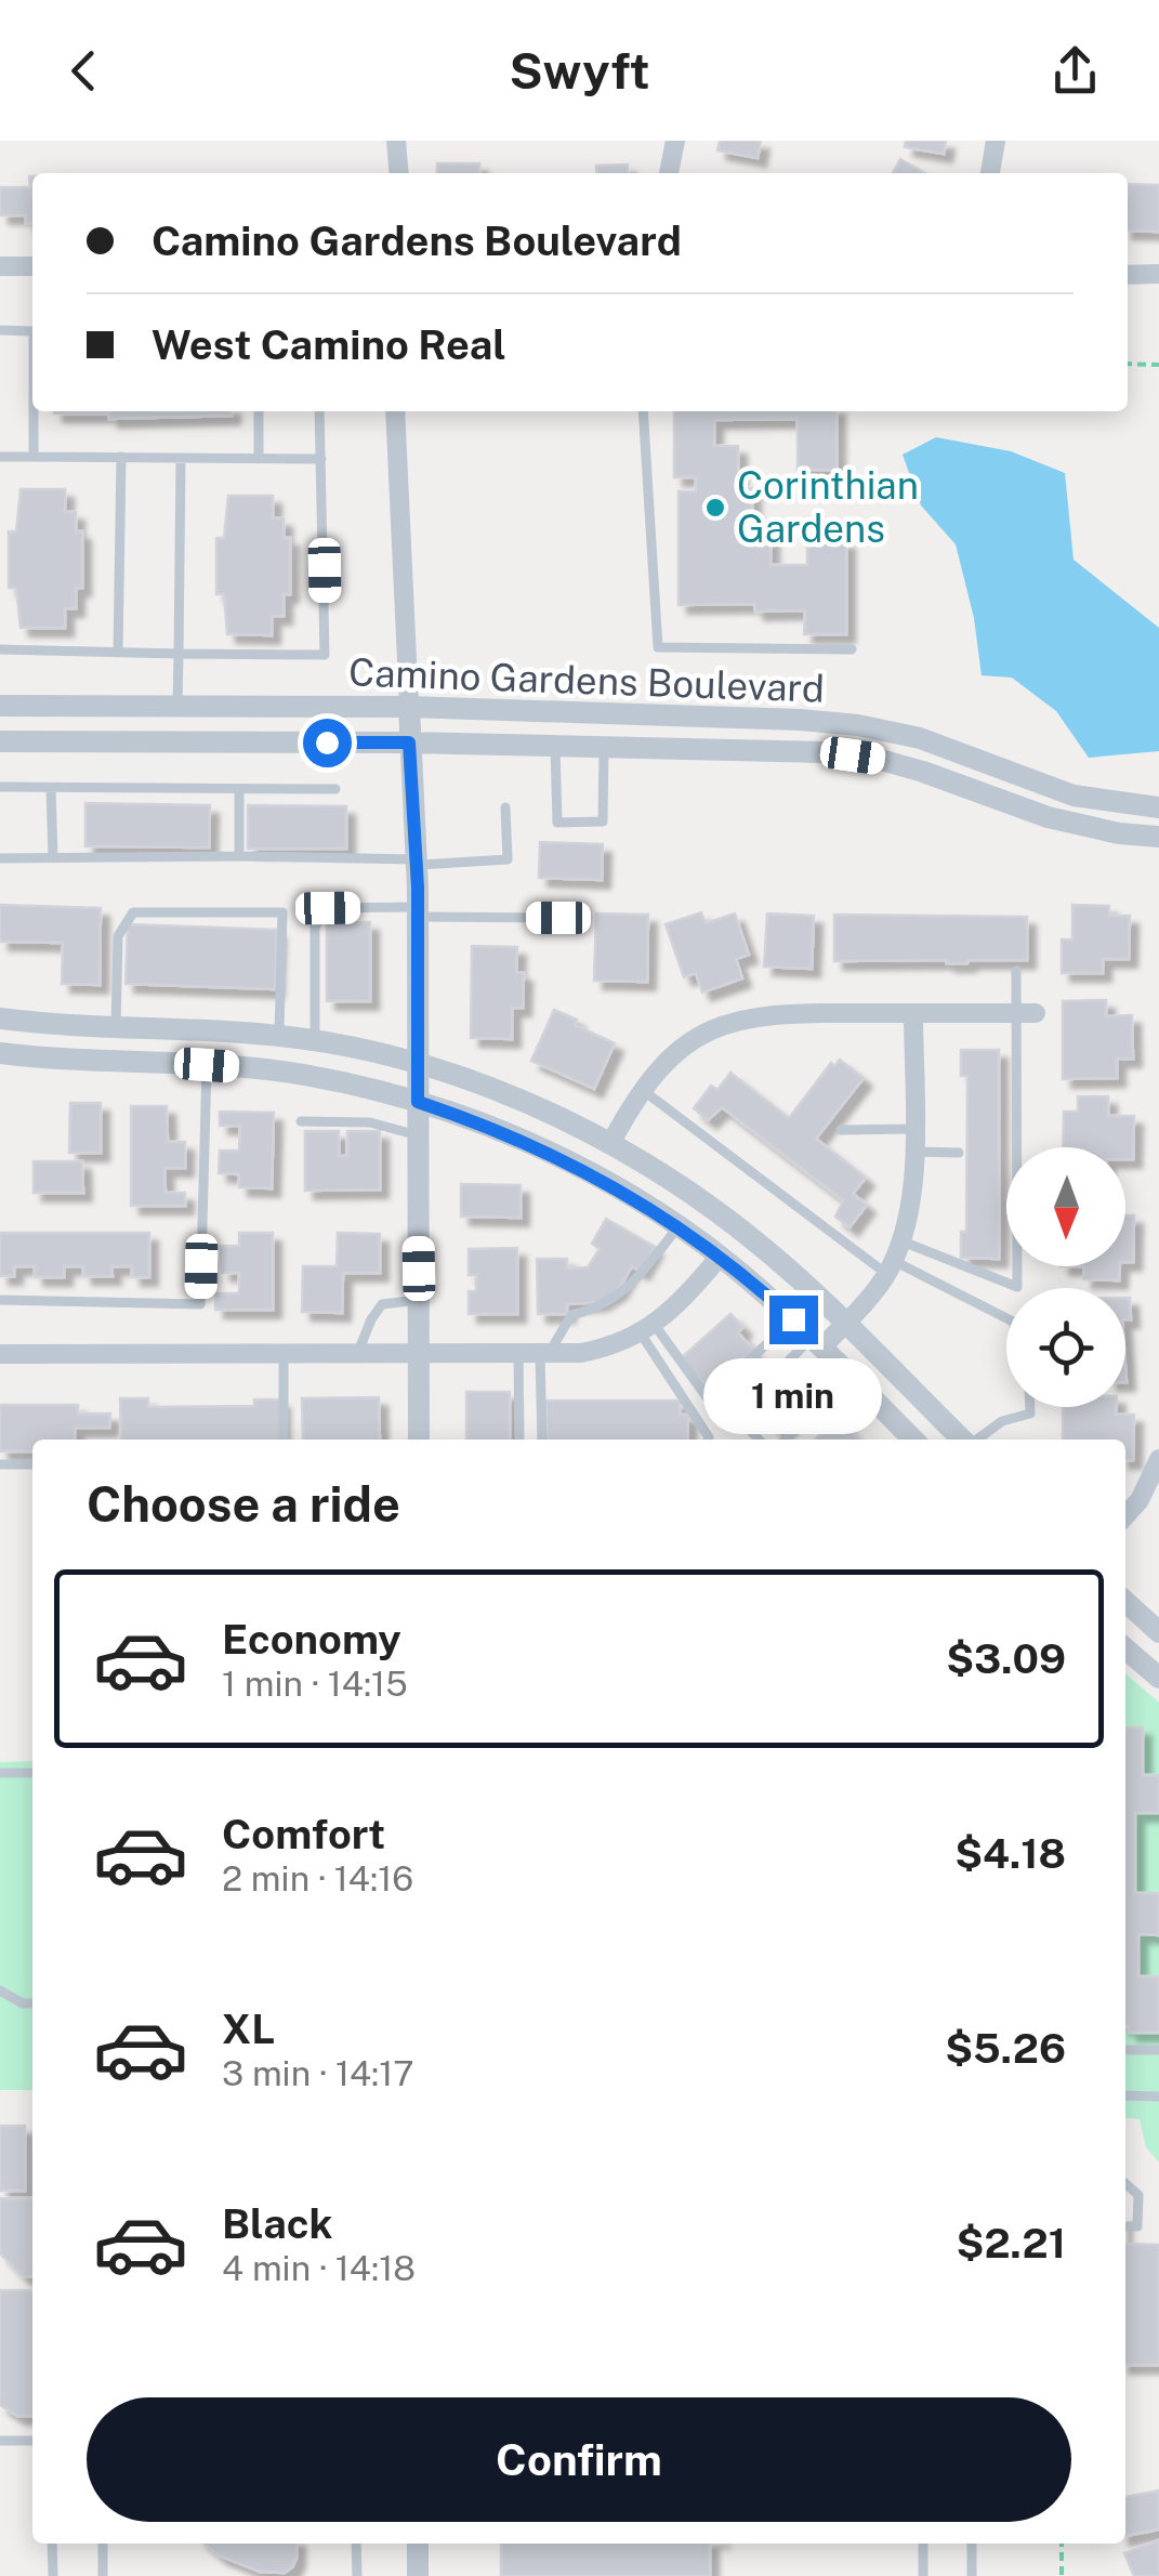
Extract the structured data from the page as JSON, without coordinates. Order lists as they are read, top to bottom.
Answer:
{
  "streets": {
    "street": ["Camino Gardens Boulevard"]
  },
  "places": ["Corinthian Gardens"],
  "north": "bottom",
  "page": {
    "header": "Swyft",
    "banner": ["Camino Gardens Boulevard", "West Camino Real"],
    "bubble": "1 min",
    "heading": "Choose a ride",
    "list": [
      {
        "name": "Economy",
        "note": "1 min · 14:15",
        "value": "$3.09"
      },
      {
        "name": "Comfort",
        "note": "2 min · 14:16",
        "value": "$4.18"
      },
      {
        "name": "XL",
        "note": "3 min · 14:17",
        "value": "$5.26"
      },
      {
        "name": "Black",
        "note": "4 min · 14:18",
        "value": "$2.21"
      }
    ],
    "buttons": "Confirm"
  }
}
